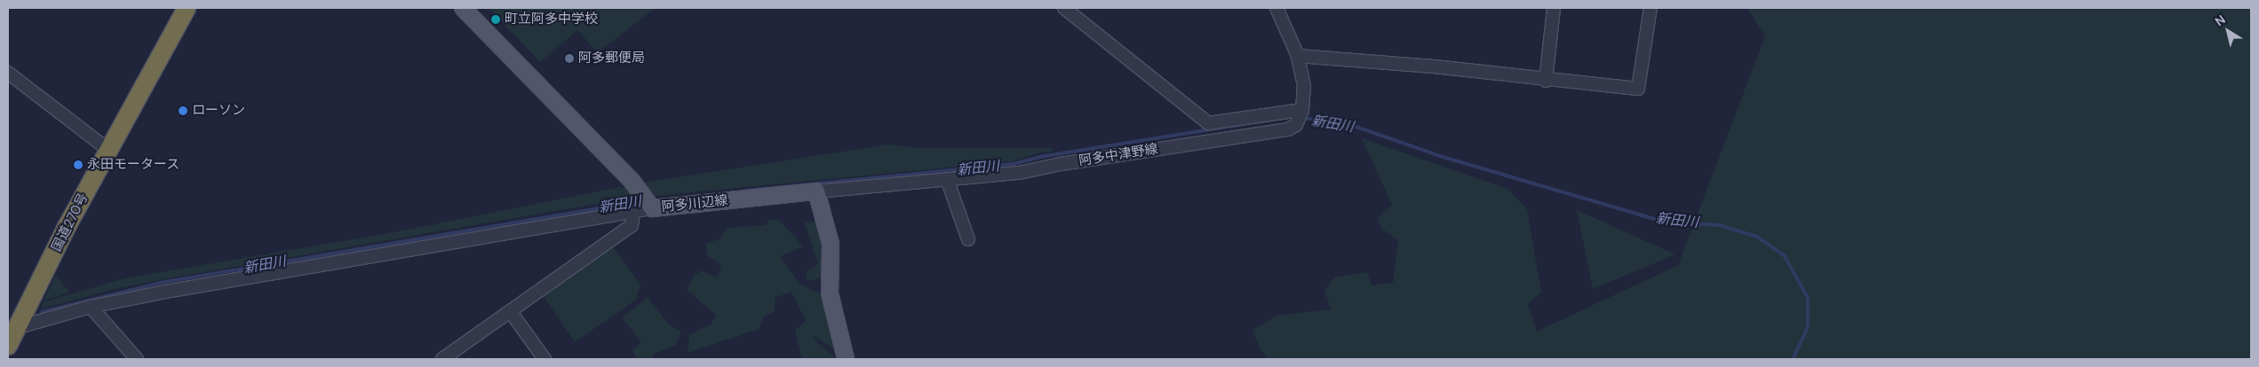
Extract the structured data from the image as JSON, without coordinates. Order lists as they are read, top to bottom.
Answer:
{
  "streets": {
    "highway": ["国道270号"],
    "main road": ["阿多川辺線"],
    "street": ["阿多中津野線"]
  },
  "crossings": [
    ["阿多中津野線", "阿多川辺線"]
  ],
  "water": ["新田川"],
  "places": [
    "町立阿多中学校",
    "阿多郵便局",
    "ローソン",
    "永田モータース"
  ],
  "north": "top left"
}
